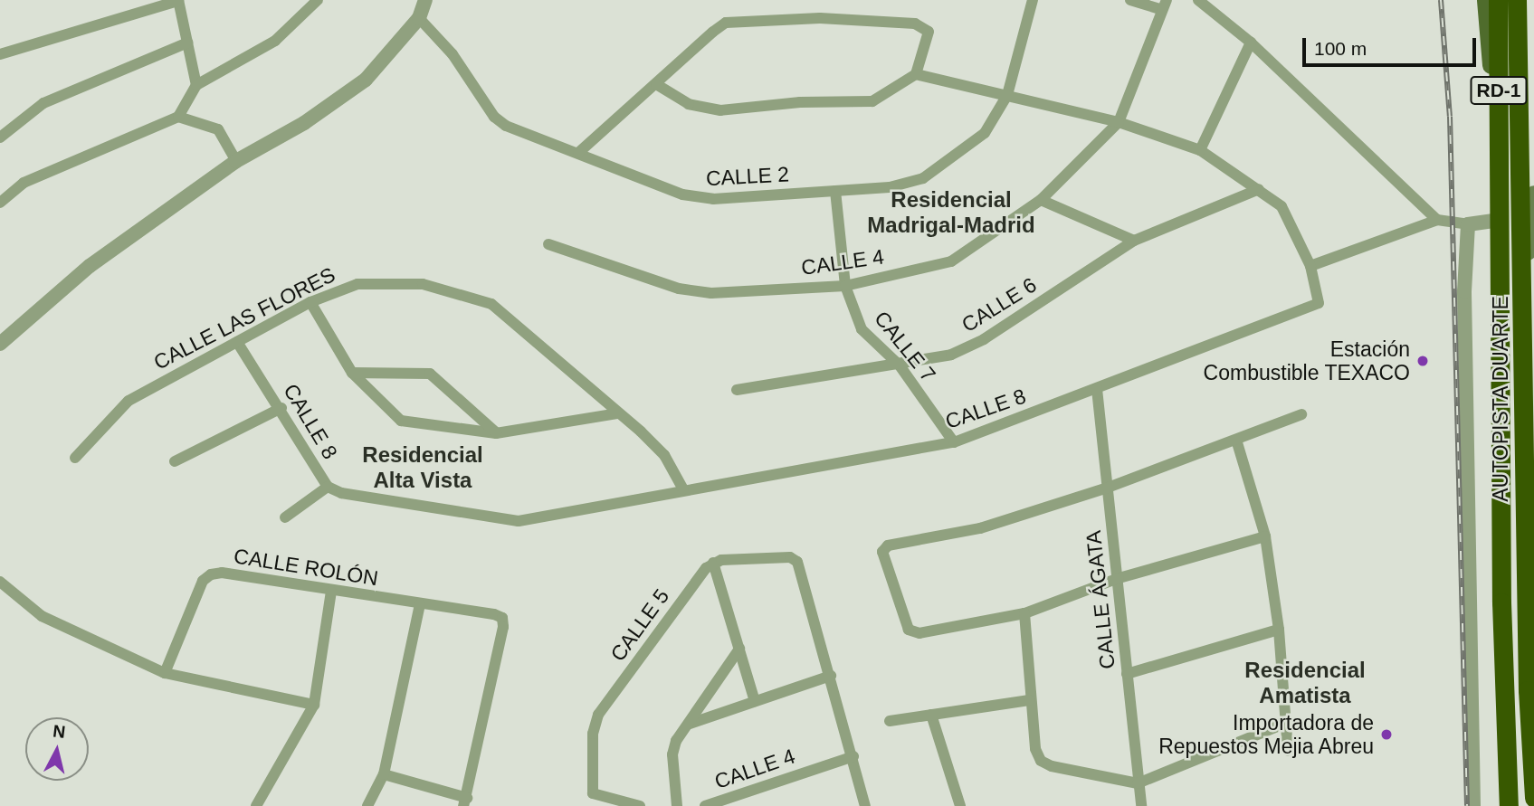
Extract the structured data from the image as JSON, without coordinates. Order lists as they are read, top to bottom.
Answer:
{
  "streets": {
    "highway": ["RD-1", "AUTOPISTA DUARTE"],
    "street": [
      "CALLE 2",
      "CALLE 4",
      "CALLE 6",
      "CALLE LAS FLORES",
      "CALLE 7",
      "CALLE 8",
      "CALLE ROLÓN",
      "CALLE ÁGATA",
      "CALLE 5"
    ]
  },
  "crossings": [
    ["RD-1", "AUTOPISTA DUARTE"],
    ["CALLE 2", "CALLE 7"],
    ["CALLE 2", "CALLE 8"],
    ["CALLE 4", "CALLE 7"],
    ["CALLE 4", "CALLE 8"],
    ["CALLE 6", "CALLE 7"],
    ["CALLE 6", "CALLE 8"],
    ["CALLE LAS FLORES", "CALLE 8"],
    ["CALLE 7", "CALLE 8"],
    ["CALLE 8", "CALLE ÁGATA"]
  ],
  "districts": ["Residencial Madrigal-Madrid", "Residencial Alta Vista", "Residencial Amatista"],
  "places": ["Estación Combustible TEXACO", "Importadora de Repuestos Mejia Abreu"],
  "scale_bar": "100 m",
  "north": "top"
}
